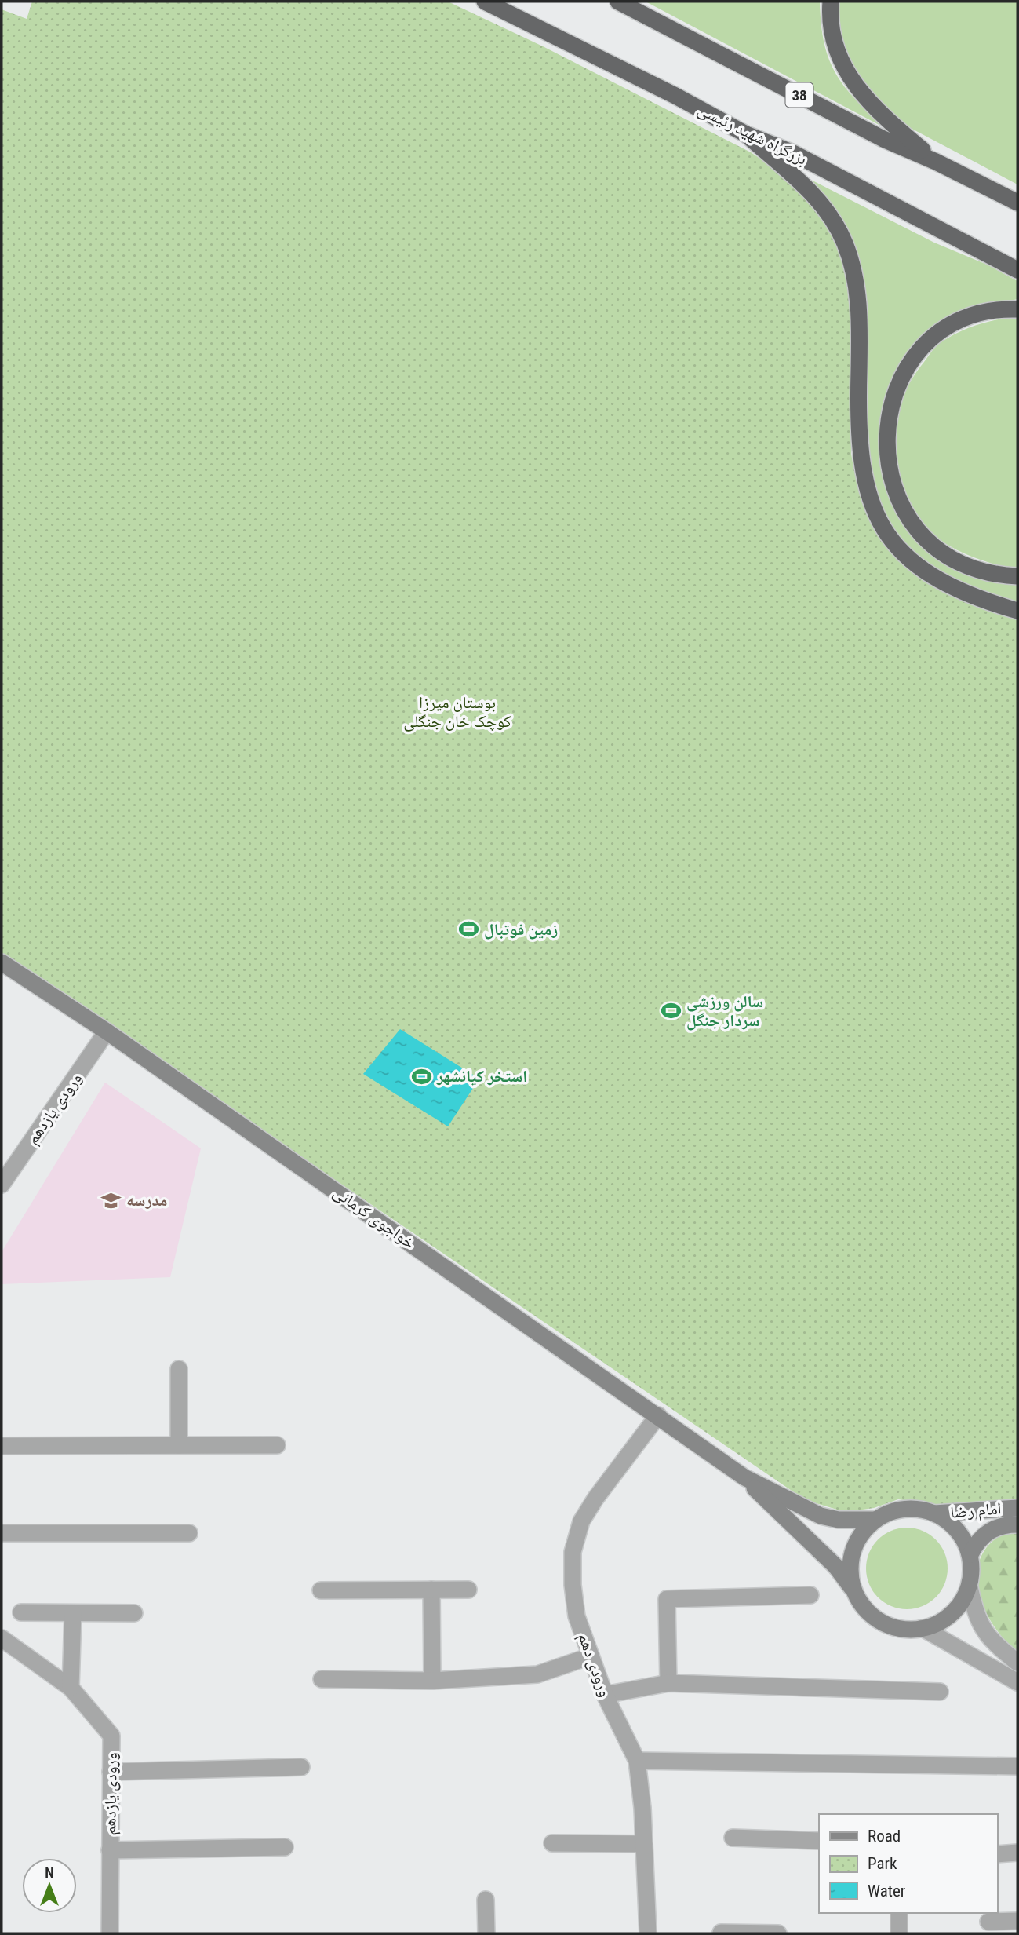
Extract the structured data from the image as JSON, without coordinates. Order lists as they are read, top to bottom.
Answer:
{
  "streets": {
    "highway": ["38", "بزرگراه شهید رئیسی"],
    "main road": ["خواجوی کرمانی", "امام رضا"],
    "street": ["ورودی یازدهم", "ورودی دهم"]
  },
  "crossings": [
    ["ورودی یازدهم", "خواجوی کرمانی"],
    ["خواجوی کرمانی", "ورودی دهم"]
  ],
  "parks": ["بوستان میرزا کوچک خان جنگلی"],
  "places": {
    "sports": ["زمین فوتبال", "سالن ورزشی سردار جنگل", "استخر کیانشهر"],
    "school or university": ["مدرسه"]
  },
  "legend": ["Road", "Park", "Water"],
  "north": "top"
}
